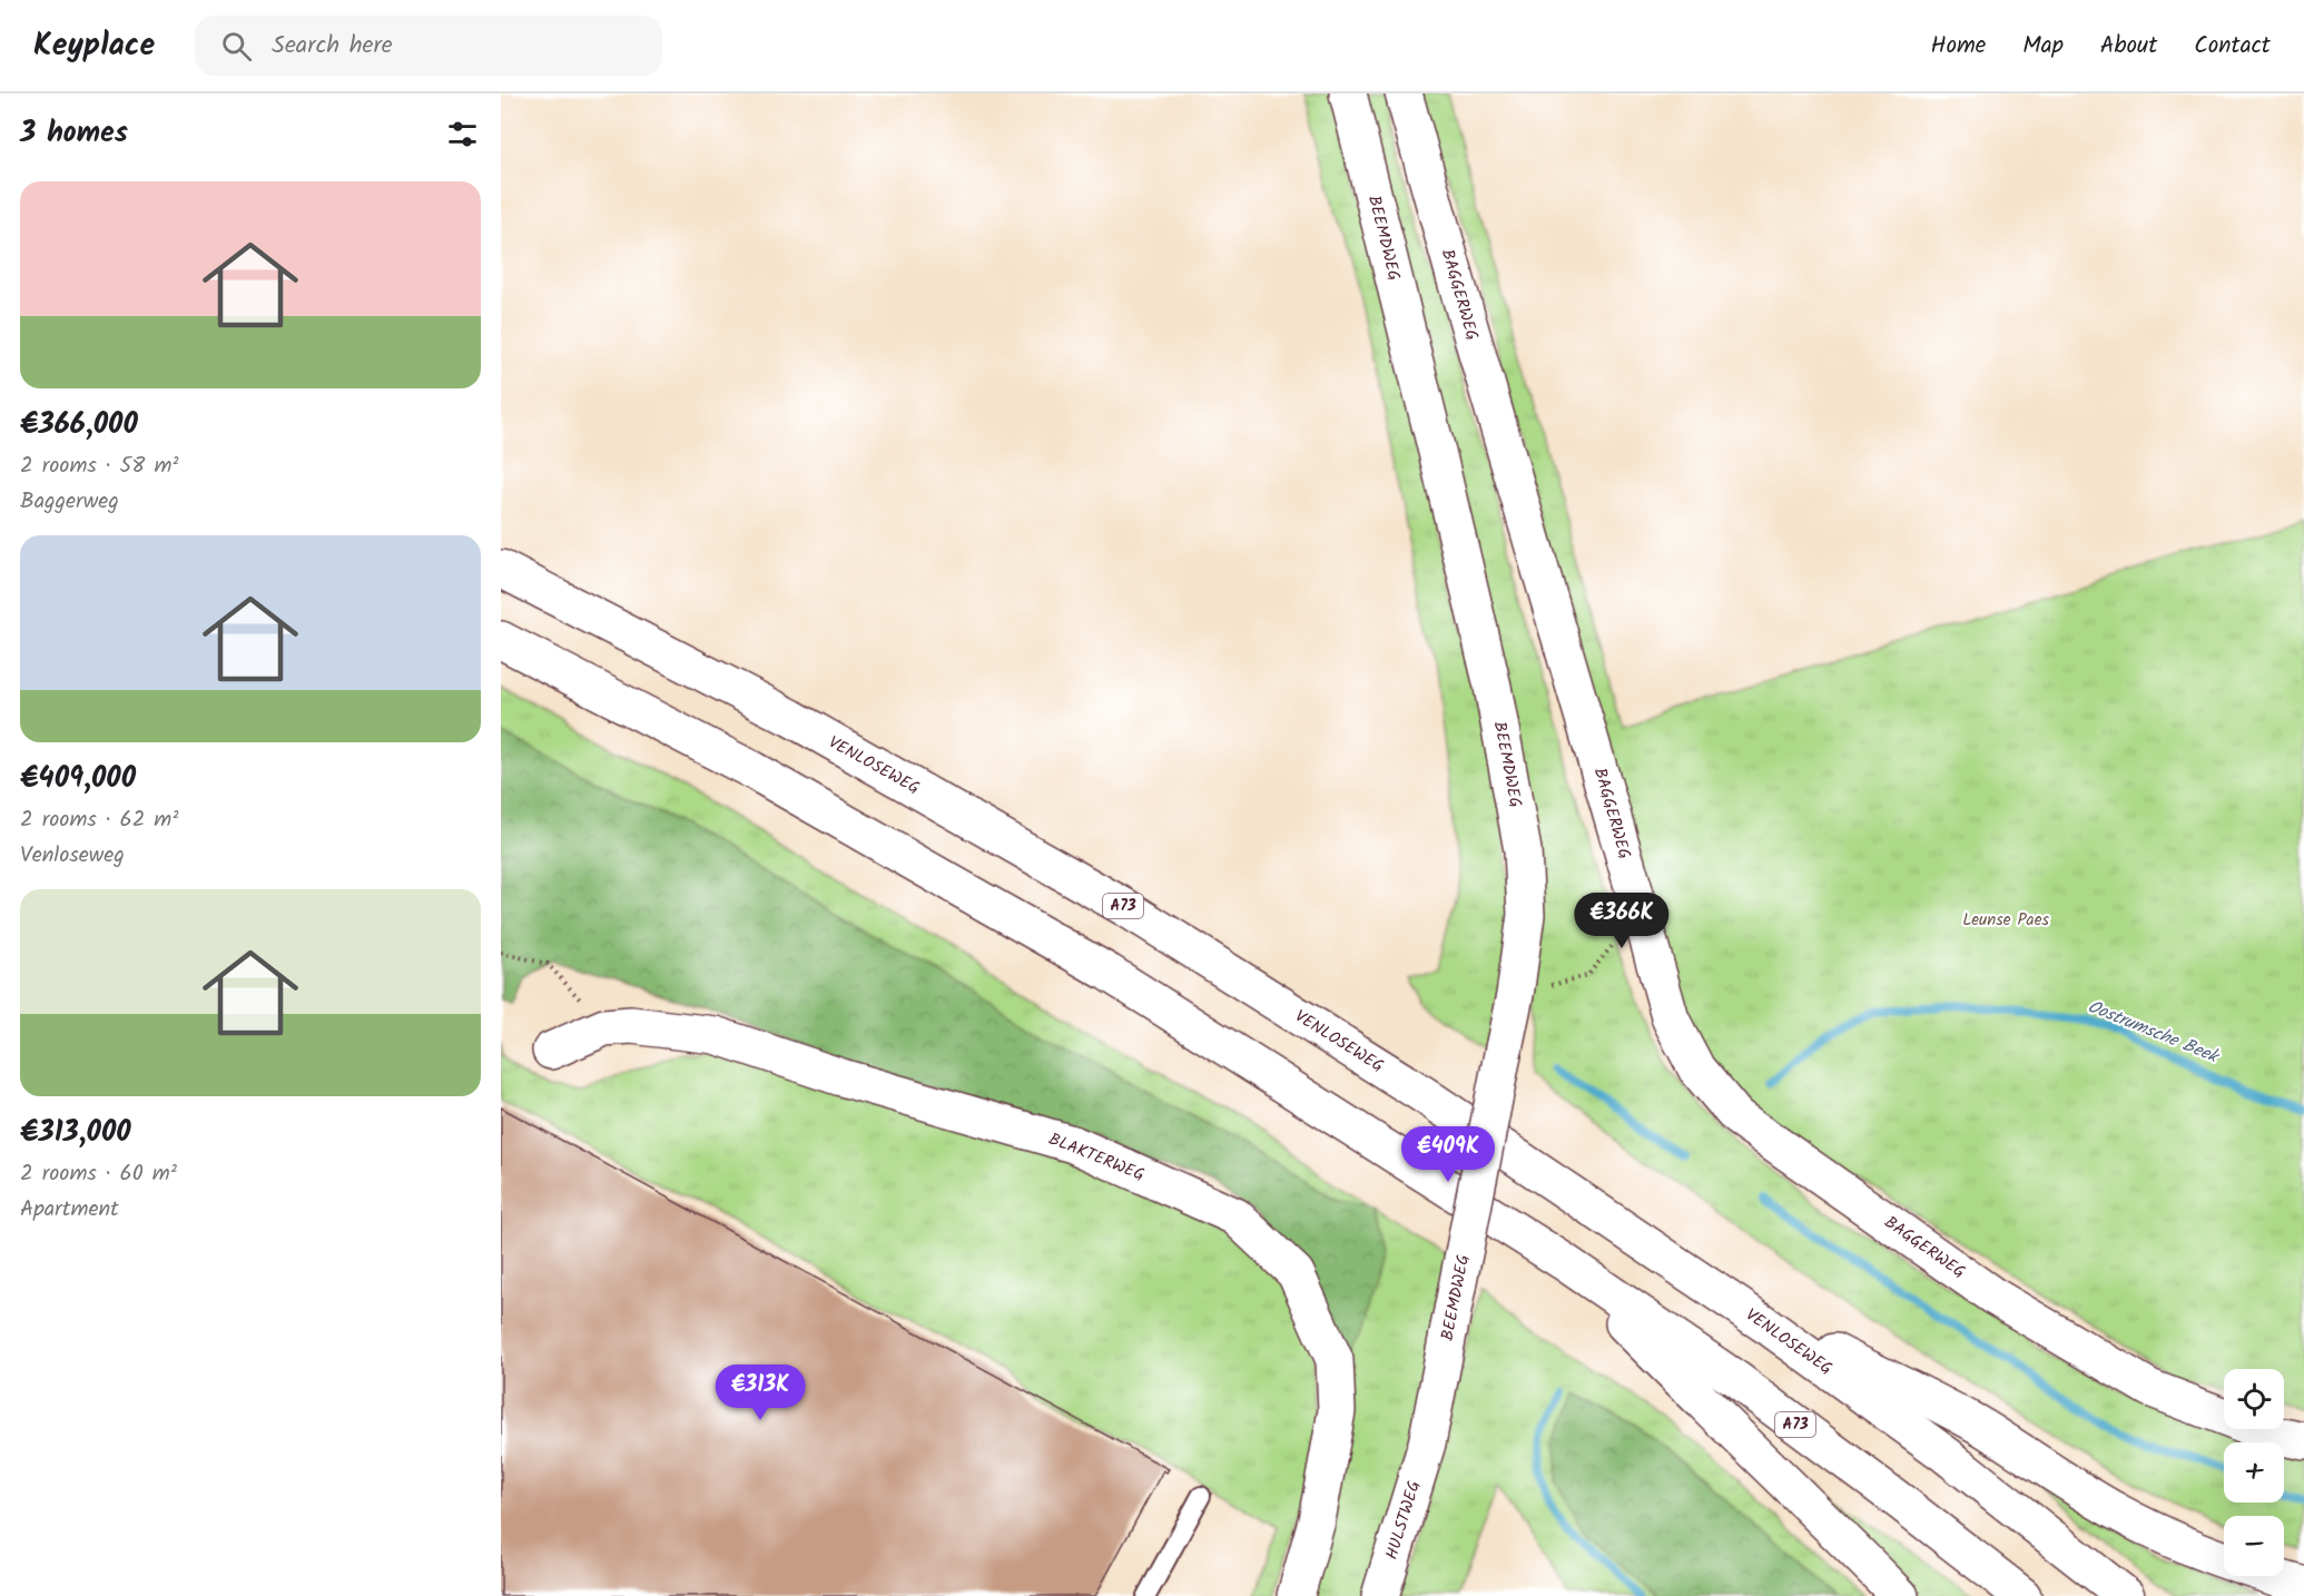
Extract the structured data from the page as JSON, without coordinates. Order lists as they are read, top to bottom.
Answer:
{
  "streets": {
    "main road": [
      "BEEMDWEG",
      "BAGGERWEG",
      "VENLOSEWEG",
      "A73",
      "BLAKTERWEG",
      "HULSTWEG"
    ]
  },
  "crossings": [
    ["BEEMDWEG", "HULSTWEG"],
    ["VENLOSEWEG", "A73"]
  ],
  "water": ["Oostrumsche Beek"],
  "parks": ["Leunse Paes"],
  "page": {
    "header": "Keyplace",
    "search": "Search here",
    "nav": [
      "Home",
      "Map",
      "About",
      "Contact"
    ],
    "heading": "3 homes",
    "list": [
      {
        "name": "€366,000",
        "note": "2 rooms · 58 m² · Baggerweg"
      },
      {
        "name": "€409,000",
        "note": "2 rooms · 62 m² · Venloseweg"
      },
      {
        "name": "€313,000",
        "note": "2 rooms · 60 m² · Apartment"
      }
    ],
    "price": ["€366K", "€409K", "€313K"],
    "map_buttons": ["+", "−"]
  }
}
